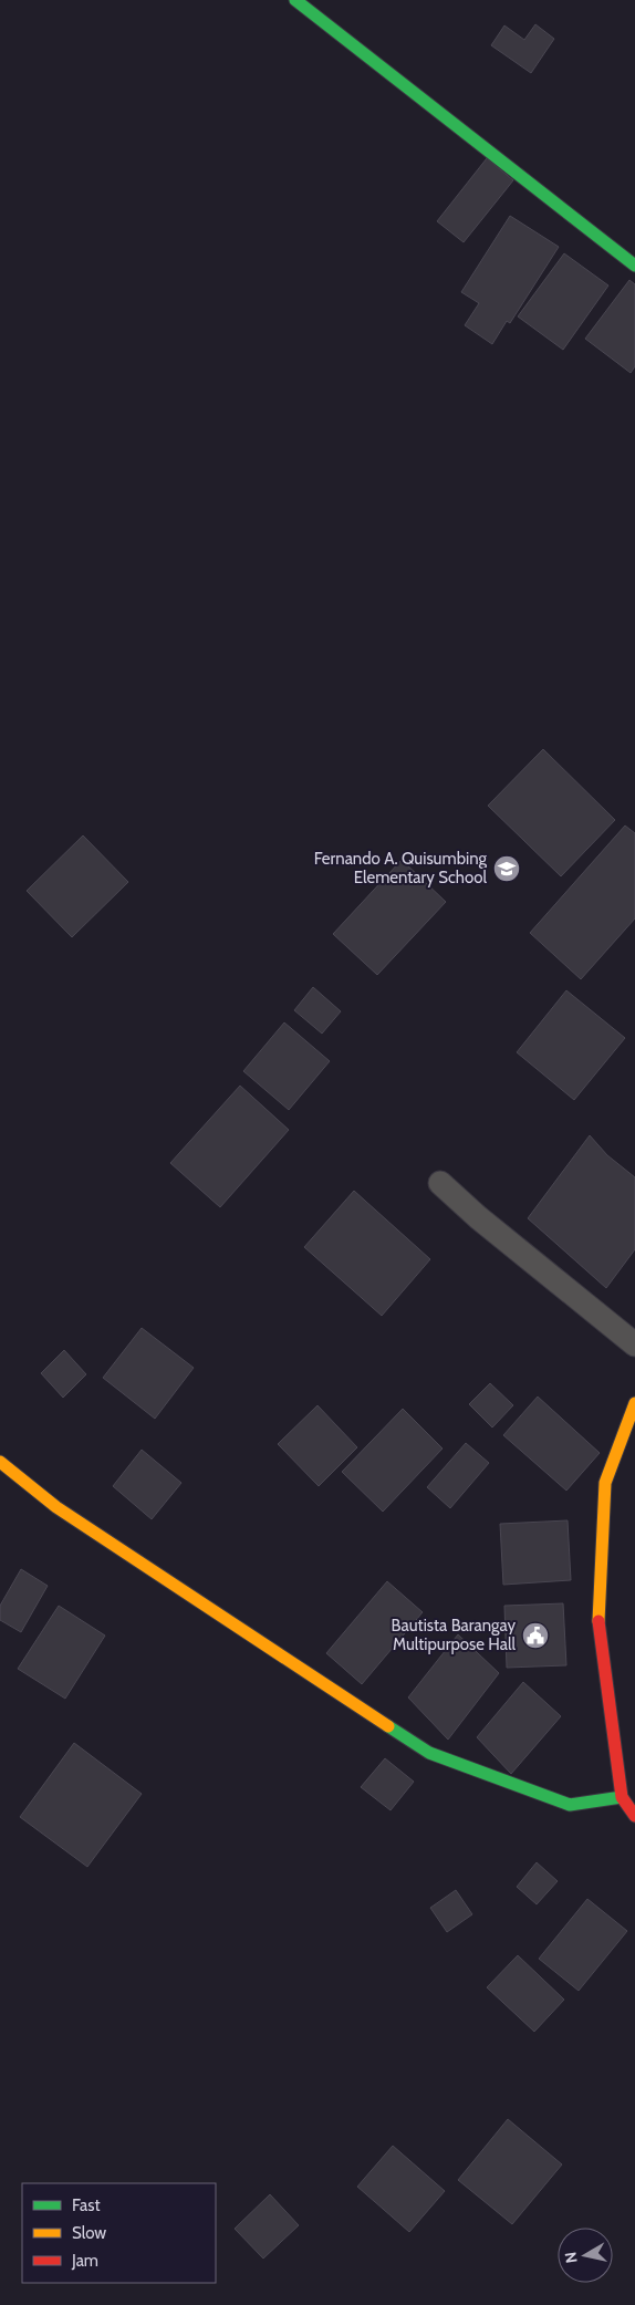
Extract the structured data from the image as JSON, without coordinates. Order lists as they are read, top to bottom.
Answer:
{
  "places": {
    "school or university": ["Fernando A. Quisumbing Elementary School"],
    "public building": ["Bautista Barangay Multipurpose Hall"]
  },
  "legend": ["Fast", "Slow", "Jam"],
  "north": "left"
}
